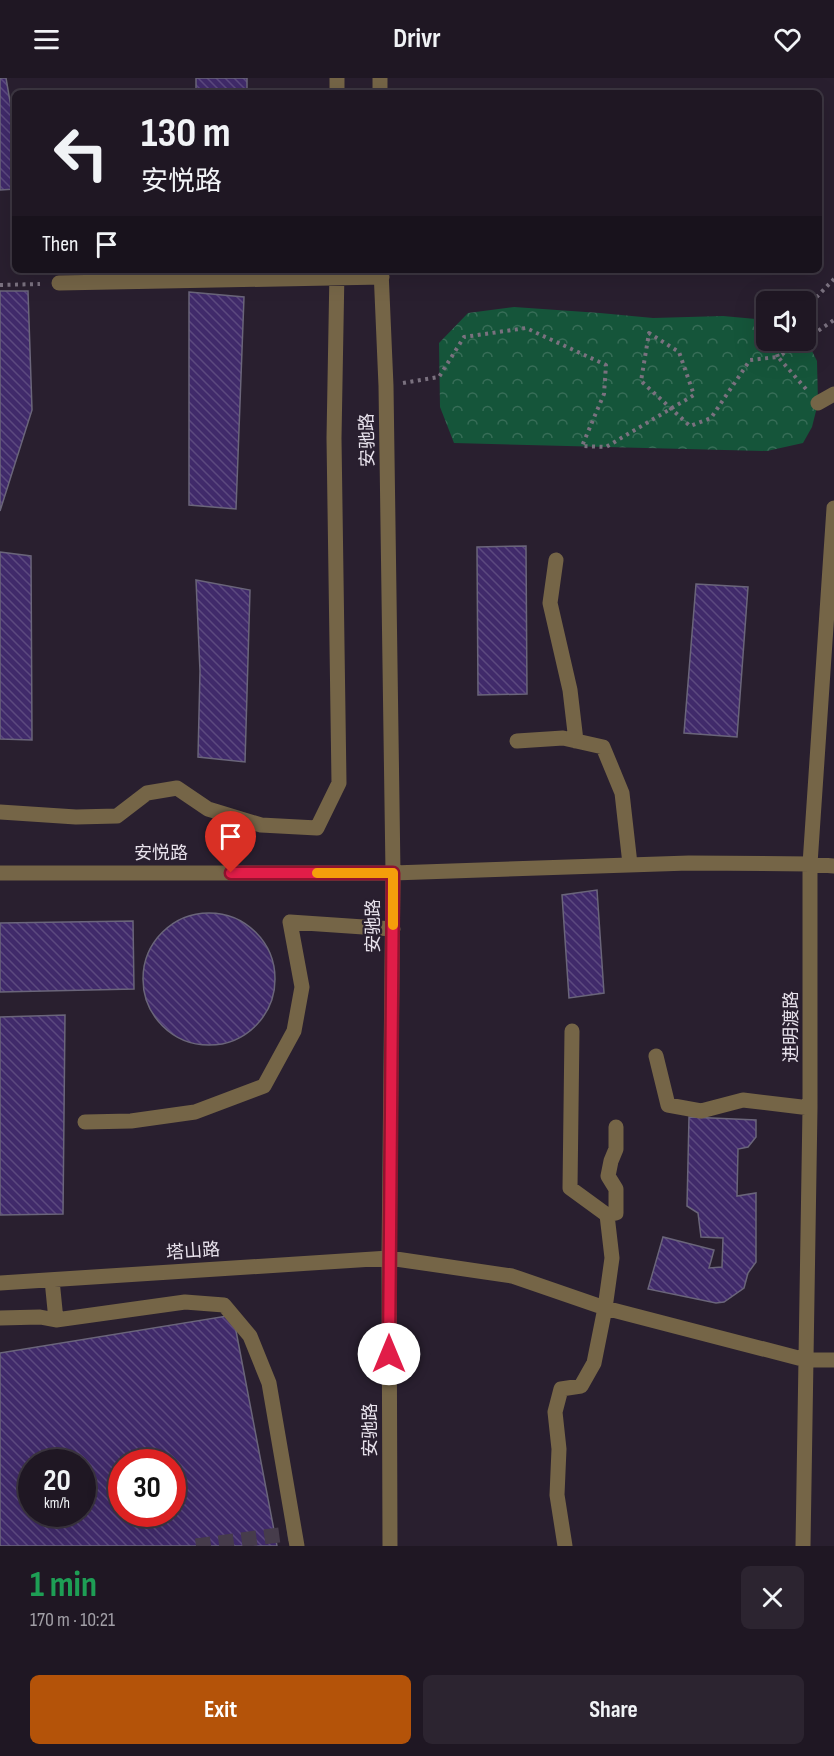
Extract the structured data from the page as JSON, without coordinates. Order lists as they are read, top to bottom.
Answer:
{
  "streets": {
    "street": [
      "安驰路",
      "安悦路",
      "进明渡路",
      "塔山路"
    ]
  },
  "crossings": [
    ["安驰路", "安悦路"],
    ["安驰路", "塔山路"],
    ["安悦路", "进明渡路"],
    ["进明渡路", "塔山路"]
  ],
  "page": {
    "header": "Drivr",
    "turn": ["130 m", "安悦路"],
    "then": "Then",
    "speed": "20 km/h",
    "limit": "30",
    "heading": ["1 min", "170 m · 10:21"],
    "buttons": ["Exit", "Share"]
  }
}
